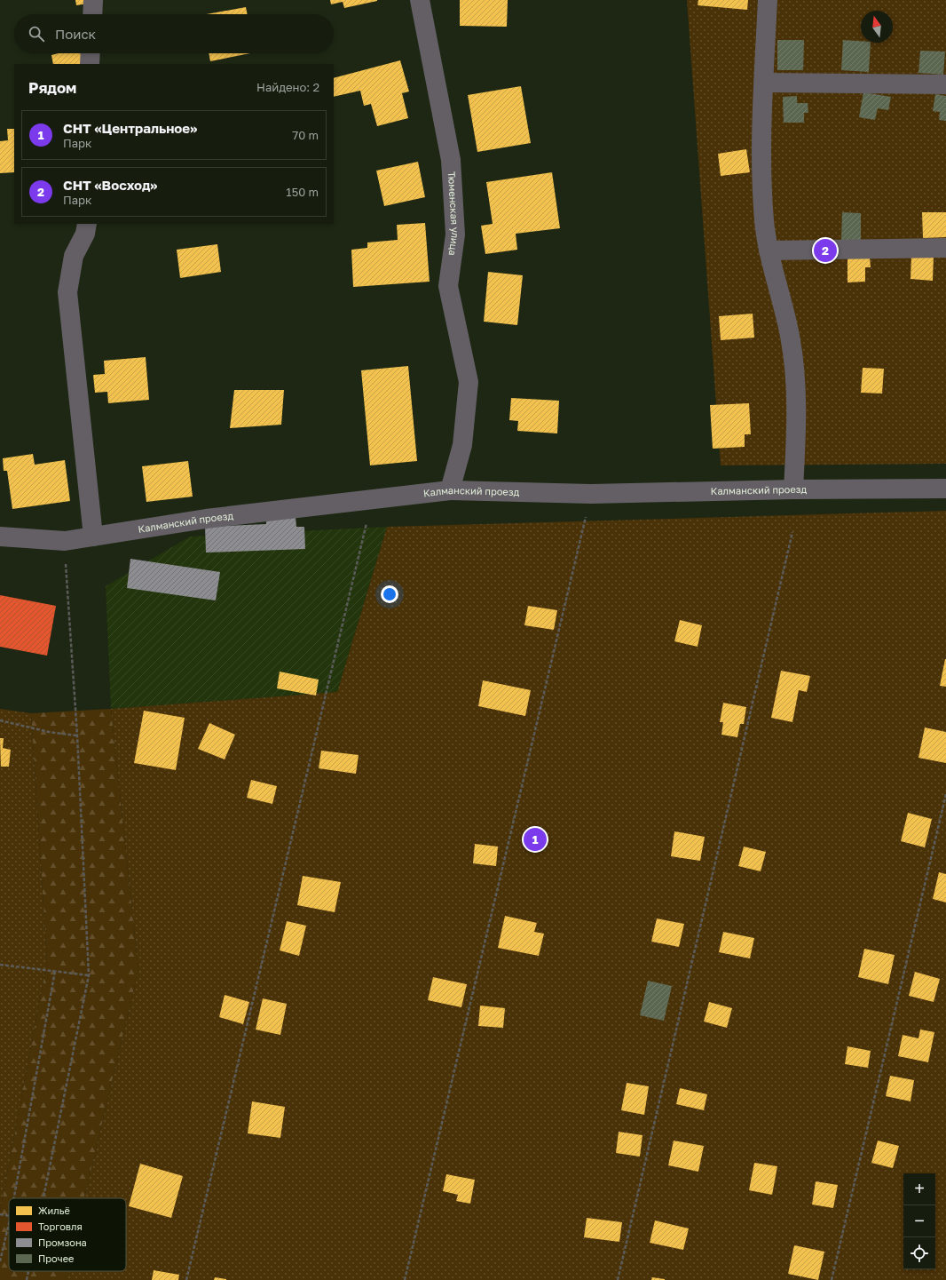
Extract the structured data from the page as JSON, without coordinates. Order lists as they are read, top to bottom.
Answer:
{
  "streets": {
    "street": ["Тюменская улица", "Калманский проезд"]
  },
  "crossings": [
    ["Тюменская улица", "Калманский проезд"]
  ],
  "legend": [
    "Жильё",
    "Торговля",
    "Промзона",
    "Прочее"
  ],
  "north": "top",
  "page": {
    "search": "Поиск",
    "heading": ["Рядом", "Найдено: 2"],
    "list": [
      {
        "mark": "1",
        "name": "СНТ «Центральное»",
        "note": "Парк",
        "value": "70 m"
      },
      {
        "mark": "2",
        "name": "СНТ «Восход»",
        "note": "Парк",
        "value": "150 m"
      }
    ],
    "pins": ["2", "1"],
    "map_buttons": ["+", "−"]
  }
}
